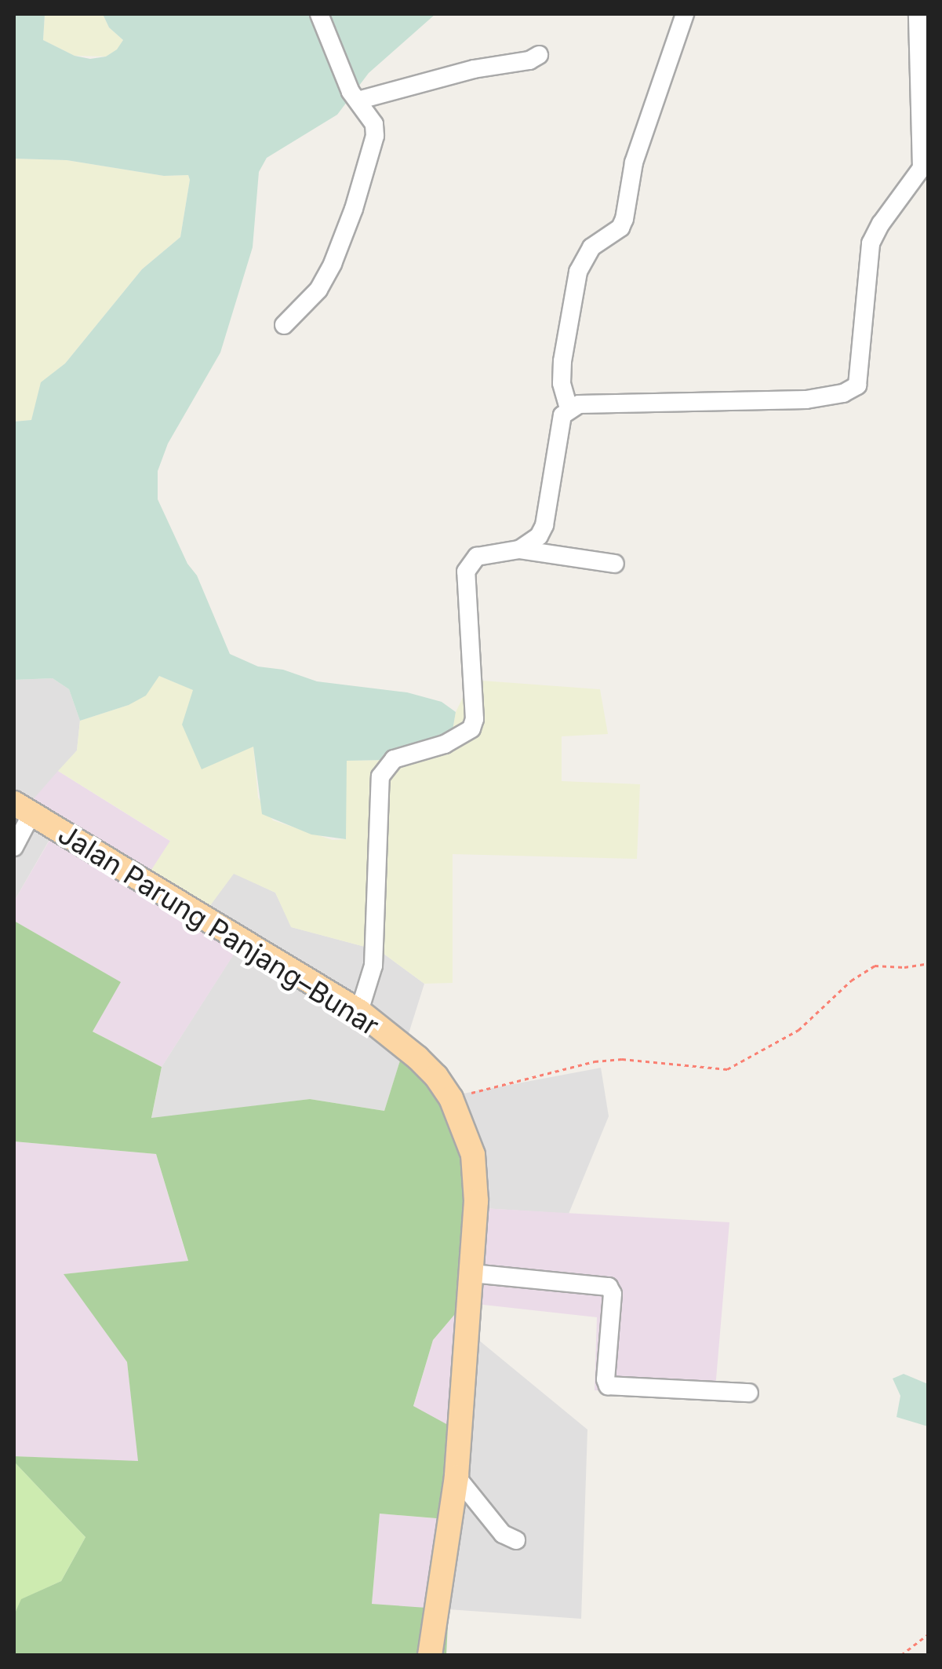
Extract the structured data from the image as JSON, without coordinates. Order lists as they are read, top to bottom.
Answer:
{
  "streets": {
    "main road": ["Jalan Parung Panjang–Bunar"]
  }
}
